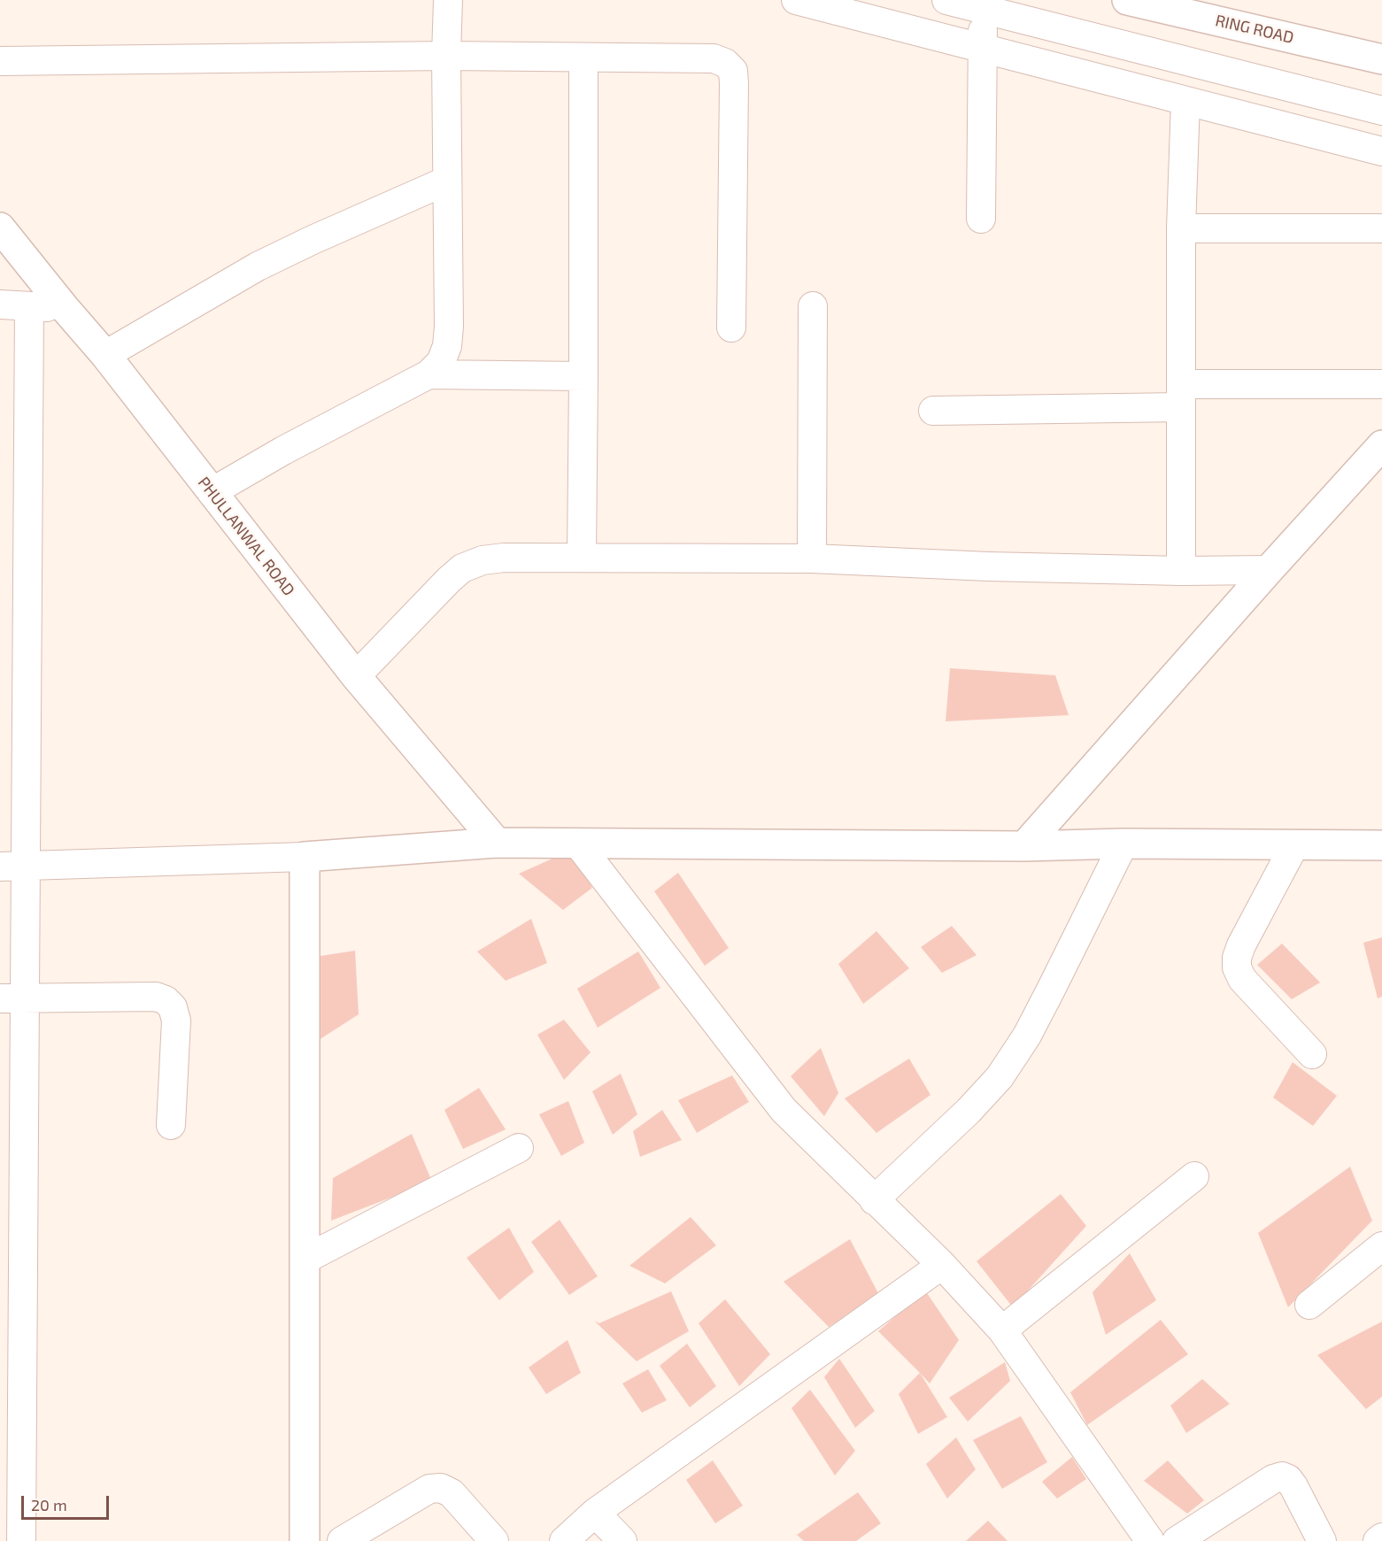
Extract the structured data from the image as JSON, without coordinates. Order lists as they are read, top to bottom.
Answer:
{
  "streets": {
    "street": ["RING ROAD", "PHULLANWAL ROAD"]
  },
  "scale_bar": "20 m"
}
